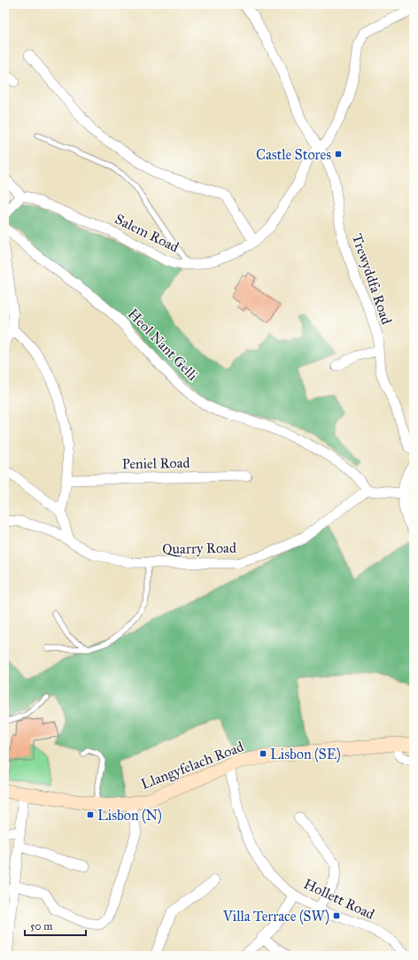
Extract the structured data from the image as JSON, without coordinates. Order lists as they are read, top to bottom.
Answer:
{
  "streets": {
    "main road": ["Llangyfelach Road"],
    "street": [
      "Salem Road",
      "Trewyddfa Road",
      "Heol Nant Gelli",
      "Peniel Road",
      "Quarry Road",
      "Hollett Road"
    ]
  },
  "crossings": [
    ["Salem Road", "Trewyddfa Road"],
    ["Heol Nant Gelli", "Quarry Road"],
    ["Llangyfelach Road", "Hollett Road"]
  ],
  "places": {
    "transit": [
      "Castle Stores",
      "Lisbon (SE)",
      "Lisbon (N)",
      "Villa Terrace (SW)"
    ]
  },
  "scale_bar": "50 m"
}
